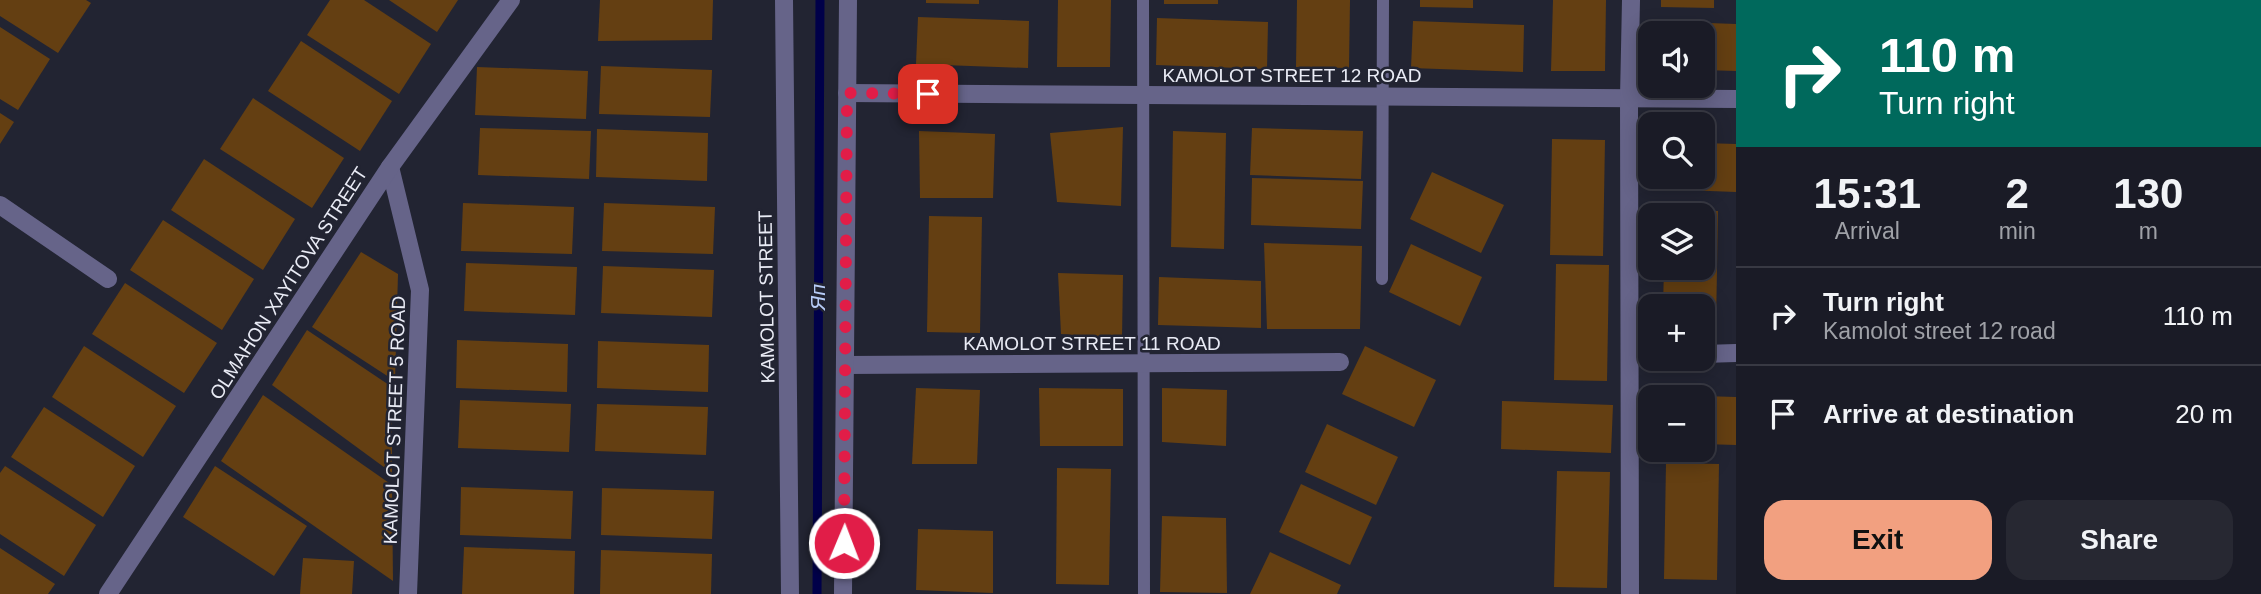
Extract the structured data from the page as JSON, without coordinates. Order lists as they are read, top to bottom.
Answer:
{
  "streets": {
    "street": [
      "KAMOLOT STREET 12 ROAD",
      "OLMAHON XAYITOVA STREET",
      "KAMOLOT STREET",
      "KAMOLOT STREET 11 ROAD",
      "KAMOLOT STREET 5 ROAD"
    ]
  },
  "crossings": [
    ["OLMAHON XAYITOVA STREET", "KAMOLOT STREET 5 ROAD"]
  ],
  "water": ["Яп"],
  "page": {
    "turn": ["110 m", "Turn right"],
    "map_buttons": ["+", "−"],
    "eta": [
      "15:31",
      "Arrival",
      "2",
      "min",
      "130",
      "m"
    ],
    "list": [
      {
        "name": "Turn right",
        "note": "Kamolot street 12 road",
        "value": "110 m"
      },
      {
        "name": "Arrive at destination",
        "value": "20 m"
      }
    ],
    "buttons": ["Exit", "Share"]
  }
}
